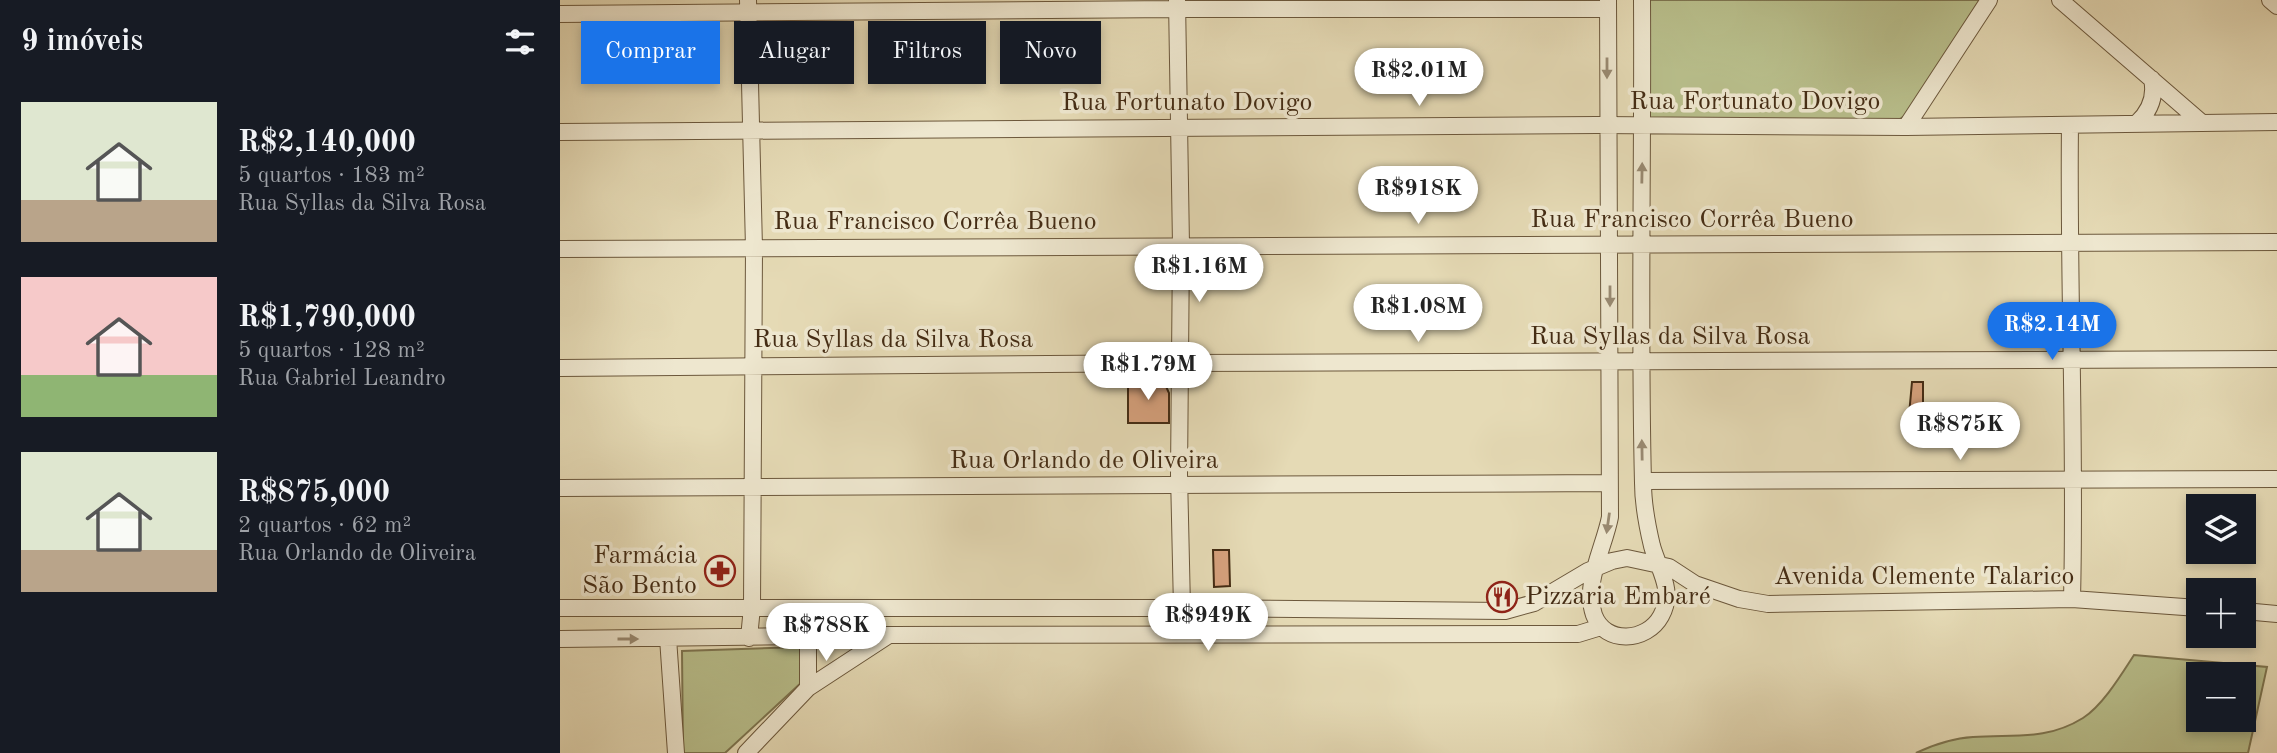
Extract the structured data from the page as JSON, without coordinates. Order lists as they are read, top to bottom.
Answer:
{
  "streets": {
    "street": [
      "Rua Fortunato Dovigo",
      "Rua Francisco Corrêa Bueno",
      "Rua Syllas da Silva Rosa",
      "Rua Orlando de Oliveira",
      "Avenida Clemente Talarico"
    ]
  },
  "places": {
    "pharmacy": ["Farmácia São Bento"],
    "restaurant": ["Pizzaria Embaré"]
  },
  "page": {
    "heading": "9 imóveis",
    "chip": [
      "Comprar",
      "Alugar",
      "Filtros",
      "Novo"
    ],
    "price": [
      "R$2.01M",
      "R$918K",
      "R$1.16M",
      "R$1.08M",
      "R$2.14M",
      "R$1.79M",
      "R$875K",
      "R$949K",
      "R$788K"
    ],
    "list": [
      {
        "name": "R$2,140,000",
        "note": "5 quartos · 183 m² · Rua Syllas da Silva Rosa"
      },
      {
        "name": "R$1,790,000",
        "note": "5 quartos · 128 m² · Rua Gabriel Leandro"
      },
      {
        "name": "R$875,000",
        "note": "2 quartos · 62 m² · Rua Orlando de Oliveira"
      }
    ],
    "map_buttons": ["+", "−"]
  }
}
